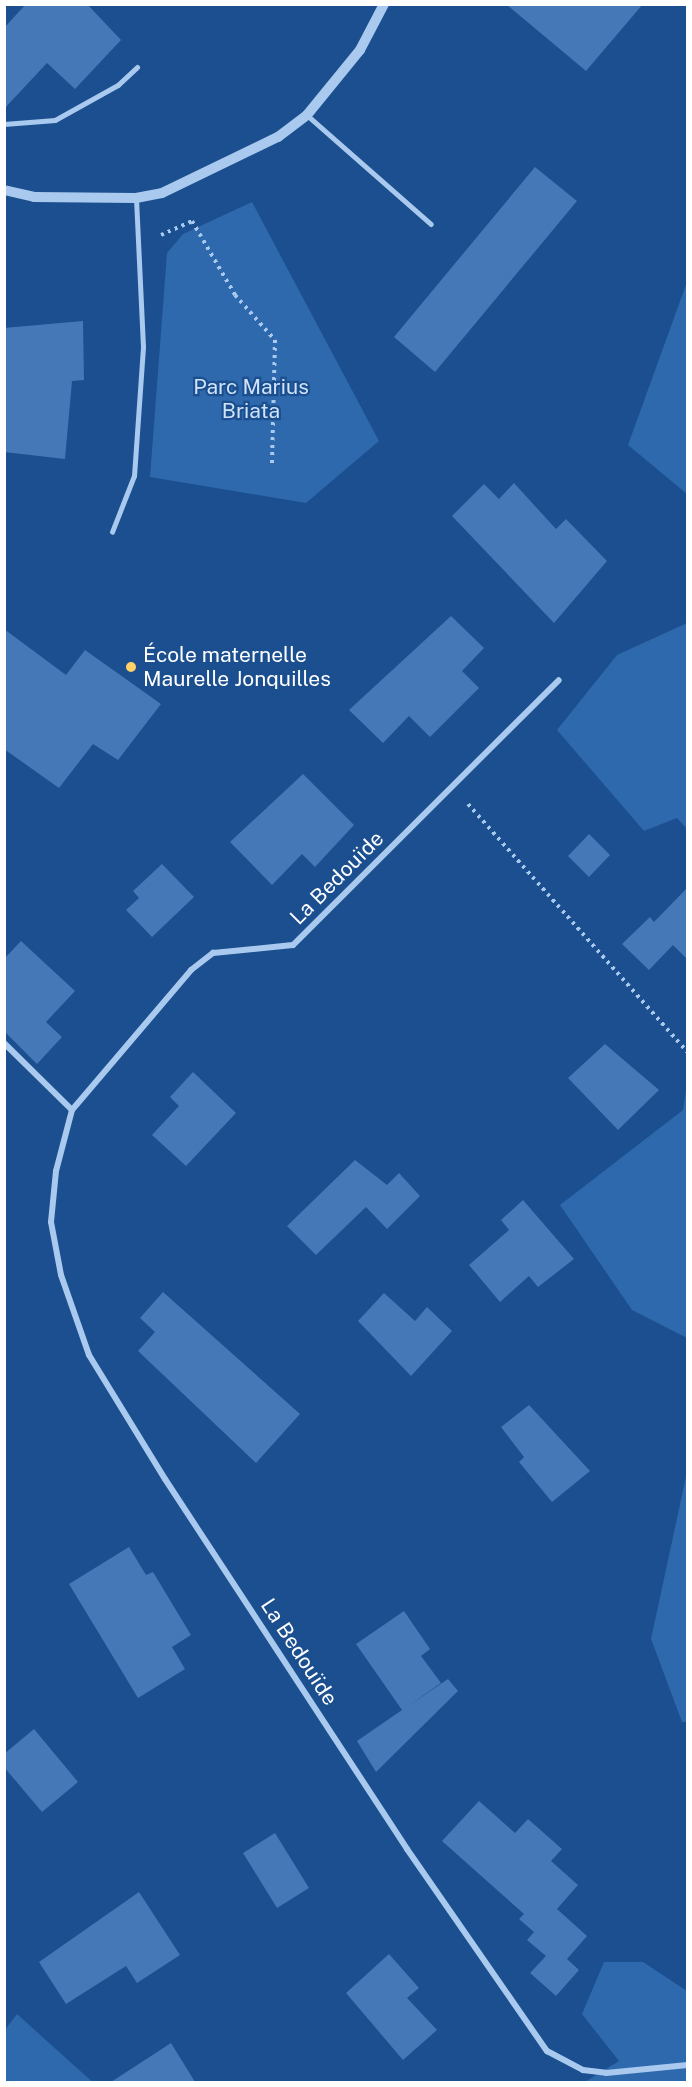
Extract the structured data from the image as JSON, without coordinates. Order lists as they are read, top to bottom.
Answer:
{
  "streets": {
    "street": ["La Bedouïde"]
  },
  "parks": ["Parc Marius Briata"],
  "places": ["École maternelle Maurelle Jonquilles"]
}
